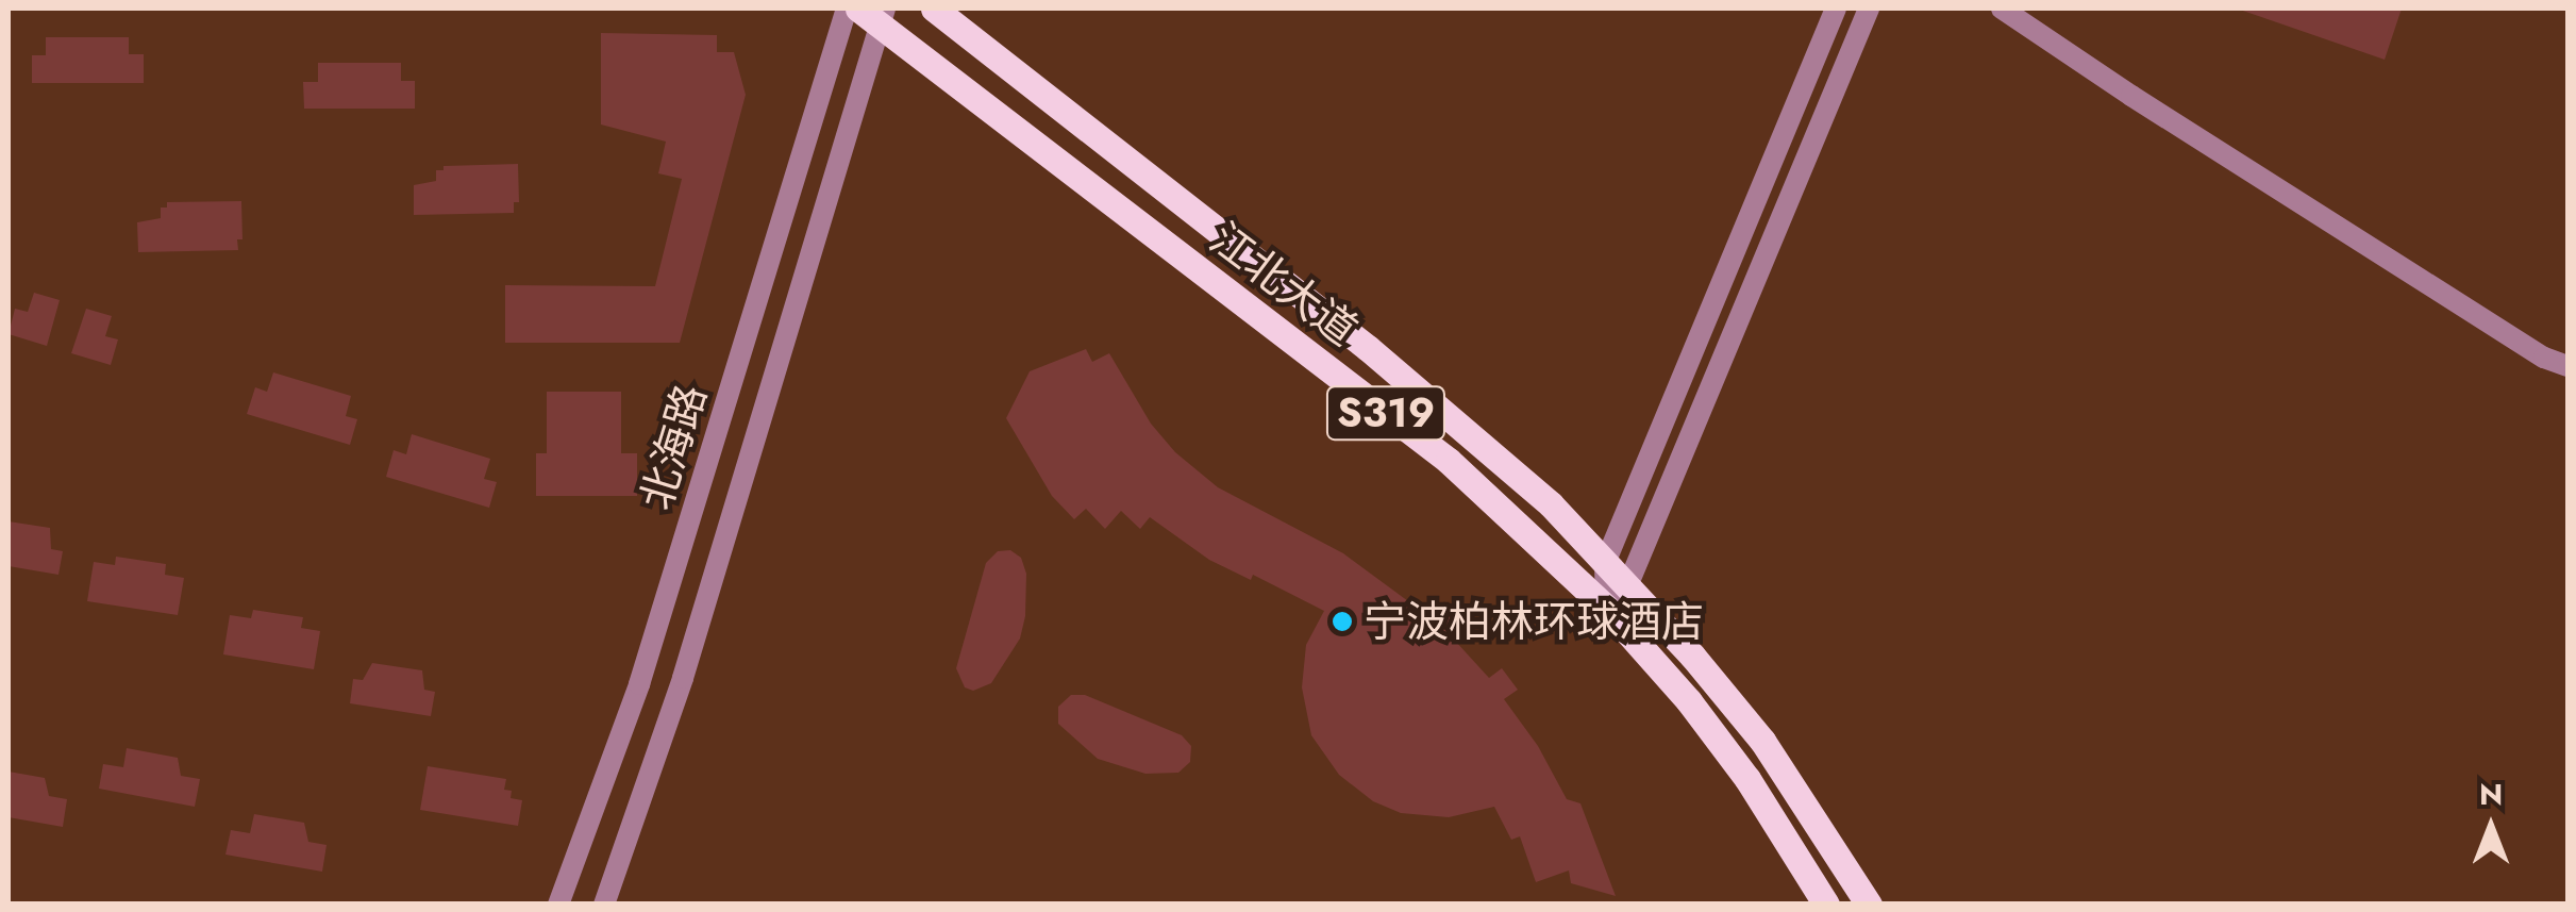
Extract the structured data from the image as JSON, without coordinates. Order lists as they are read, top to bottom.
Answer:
{
  "streets": {
    "main road": ["江北大道", "S319"],
    "street": ["北海路"]
  },
  "crossings": [
    ["江北大道", "北海路"]
  ],
  "places": ["宁波柏林环球酒店"],
  "north": "top"
}
